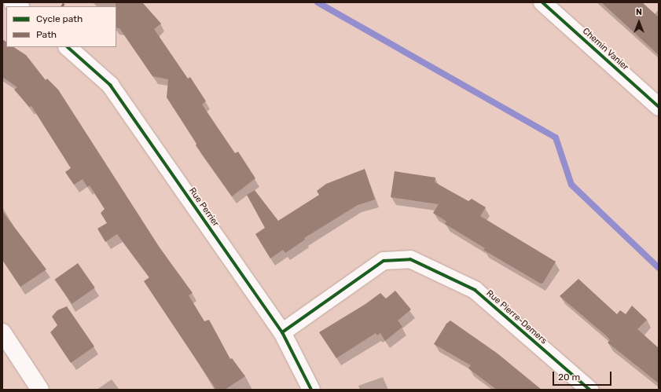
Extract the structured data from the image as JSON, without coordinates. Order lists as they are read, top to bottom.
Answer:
{
  "streets": {
    "street": ["Chemin Vanier", "Rue Perrier", "Rue Pierre-Demers"]
  },
  "crossings": [
    ["Rue Perrier", "Rue Pierre-Demers"]
  ],
  "legend": ["Cycle path", "Path"],
  "scale_bar": "20 m",
  "north": "top"
}
